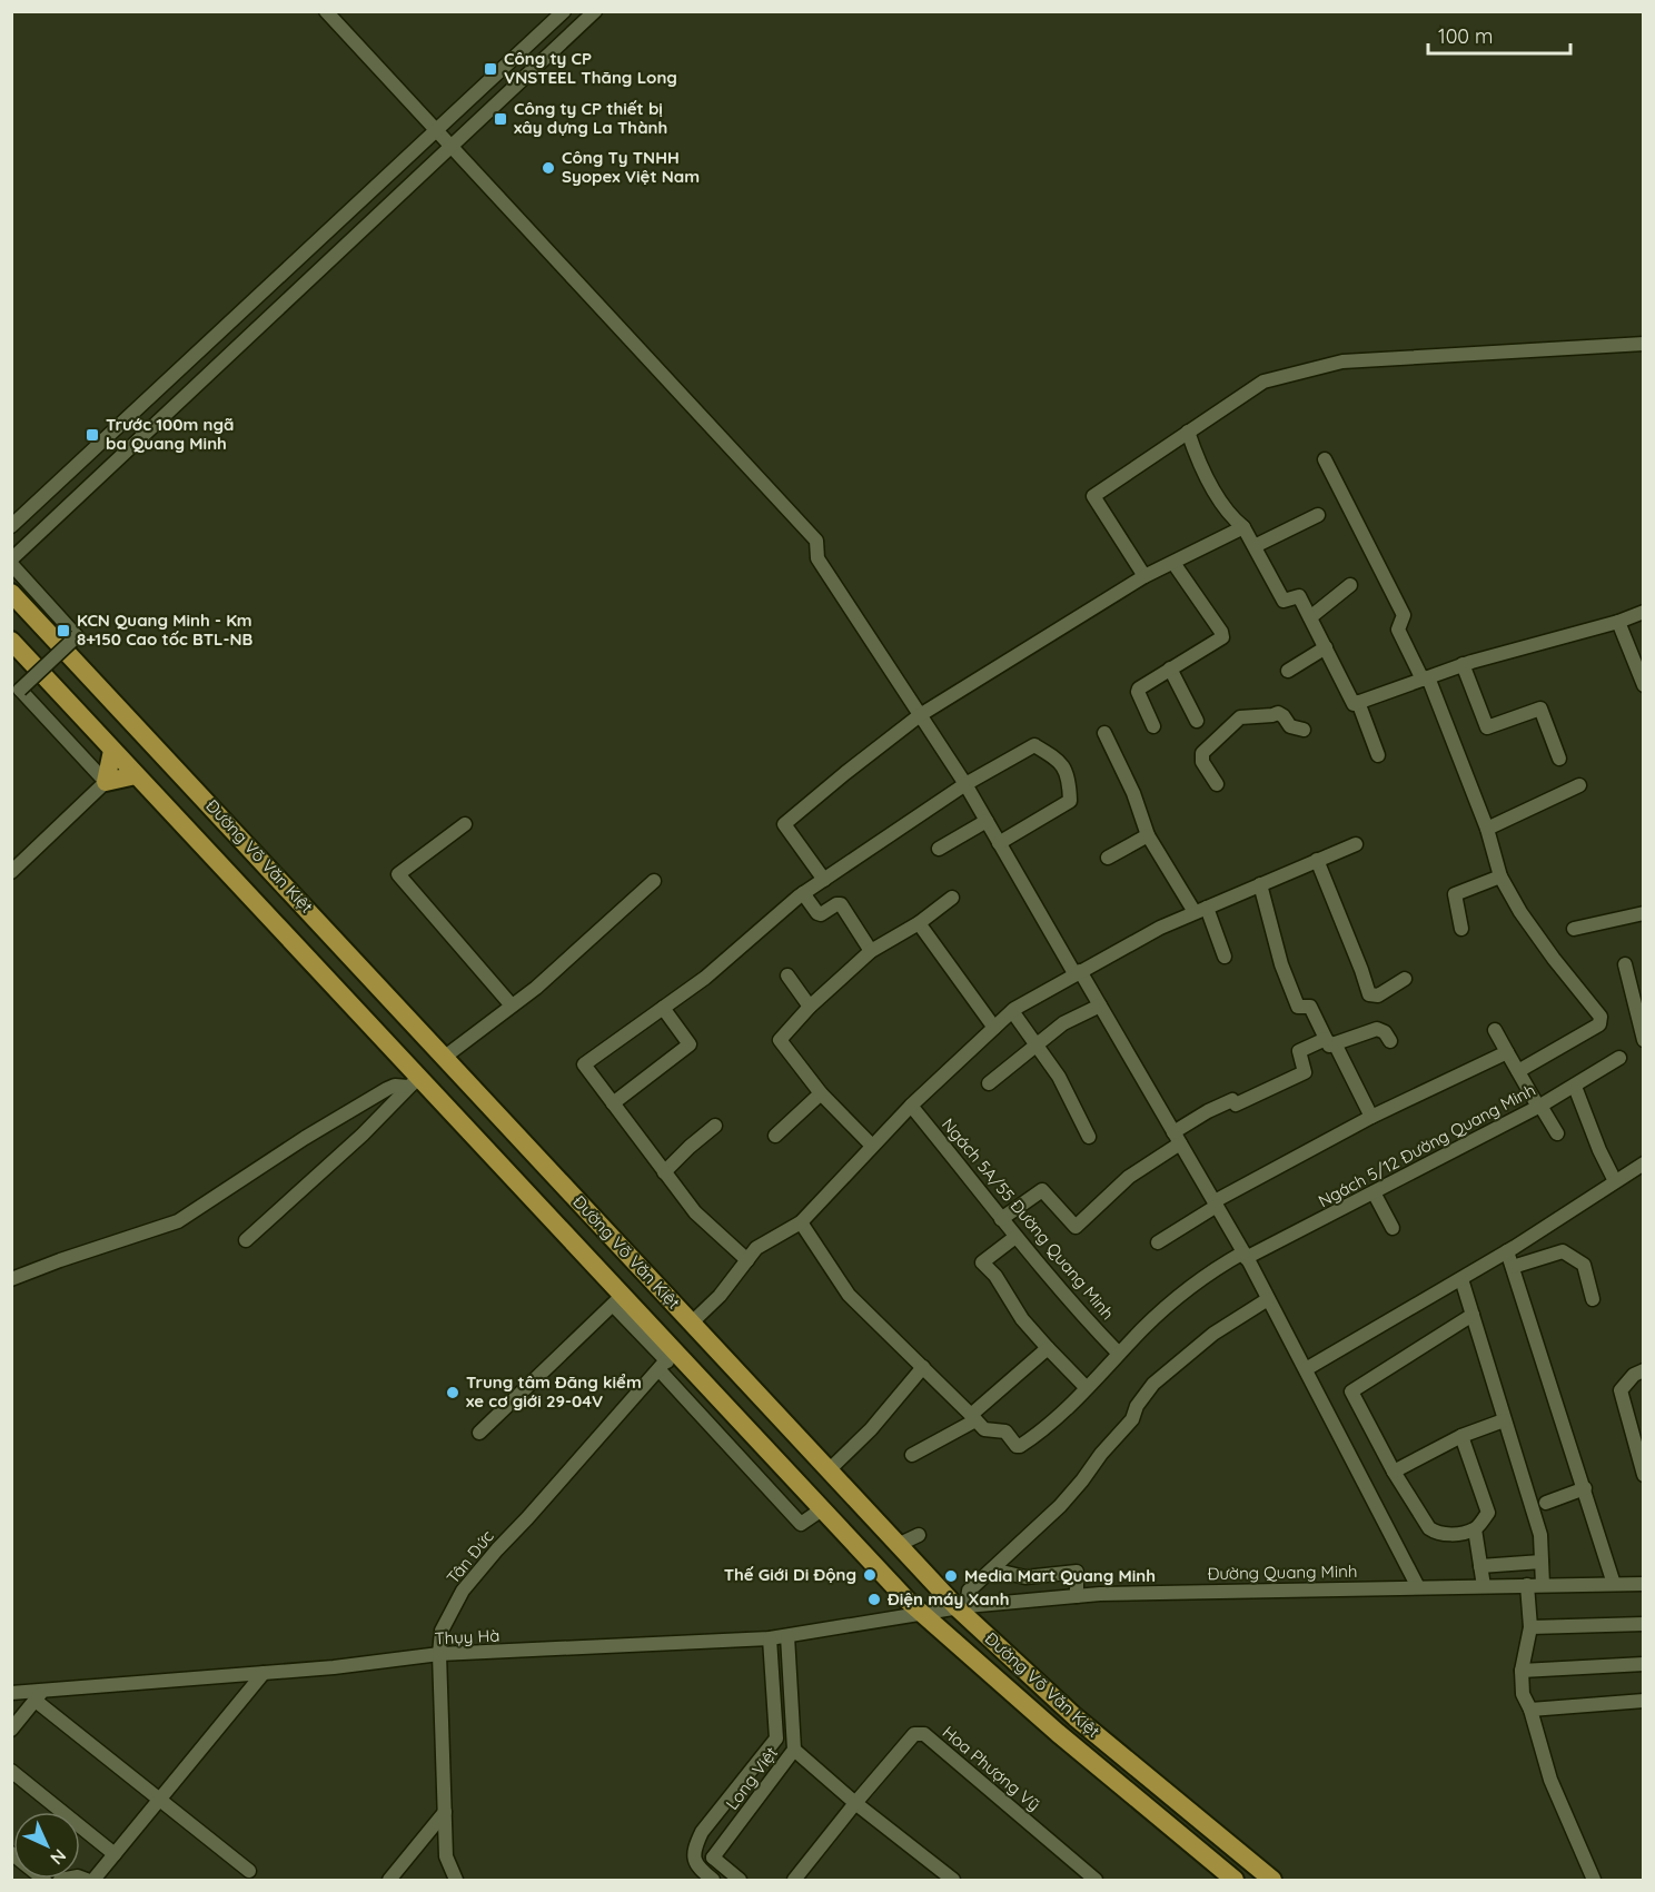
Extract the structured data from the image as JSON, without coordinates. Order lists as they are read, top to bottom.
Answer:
{
  "streets": {
    "highway": ["Đường Võ Văn Kiệt"],
    "street": [
      "Ngách 5/12 Đường Quang Minh",
      "Ngách 5A/55 Đường Quang Minh",
      "Tân Đức",
      "Đường Quang Minh",
      "Thụy Hà",
      "Hoa Phượng Vỹ",
      "Long Việt"
    ]
  },
  "crossings": [
    ["Đường Võ Văn Kiệt", "Tân Đức"],
    ["Đường Võ Văn Kiệt", "Đường Quang Minh"],
    ["Đường Võ Văn Kiệt", "Thụy Hà"],
    ["Ngách 5/12 Đường Quang Minh", "Ngách 5A/55 Đường Quang Minh"],
    ["Tân Đức", "Thụy Hà"],
    ["Đường Quang Minh", "Thụy Hà"],
    ["Thụy Hà", "Long Việt"]
  ],
  "places": {
    "transit": [
      "Công ty CP VNSTEEL Thăng Long",
      "Công ty CP thiết bị xây dựng La Thành",
      "Trước 100m ngã ba Quang Minh",
      "KCN Quang Minh - Km 8+150 Cao tốc BTL-NB"
    ],
    "other": [
      "Công Ty TNHH Syopex Việt Nam",
      "Trung tâm Đăng kiểm xe cơ giới 29-04V",
      "Thế Giới Di Động",
      "Media Mart Quang Minh",
      "Điện máy Xanh"
    ]
  },
  "scale_bar": "100 m",
  "north": "bottom right"
}
